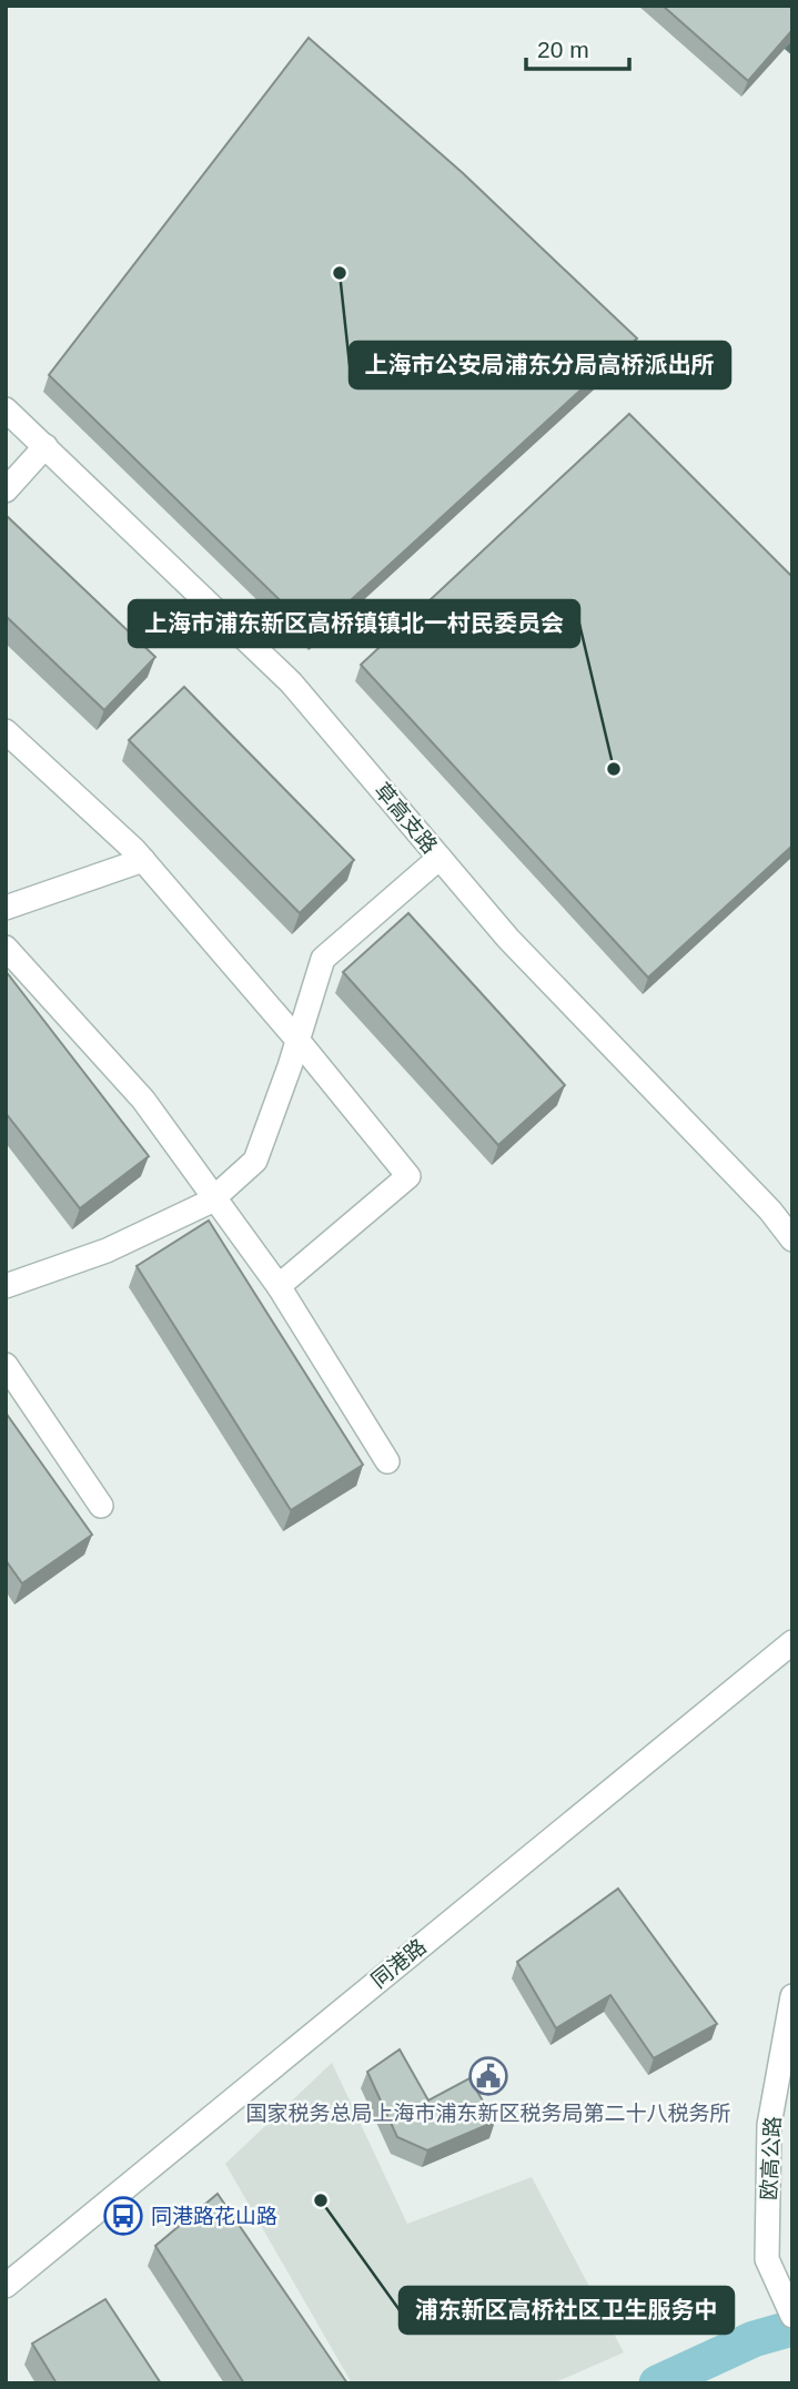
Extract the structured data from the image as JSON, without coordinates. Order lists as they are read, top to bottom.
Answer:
{
  "streets": {
    "street": ["草高支路", "同港路", "欧高公路"]
  },
  "places": {
    "other": ["上海市公安局浦东分局高桥派出所", "上海市浦东新区高桥镇镇北一村民委员会", "浦东新区高桥社区卫生服务中"],
    "public building": ["国家税务总局上海市浦东新区税务局第二十八税务所"],
    "bus stop": ["同港路花山路"]
  },
  "scale_bar": "20 m"
}
